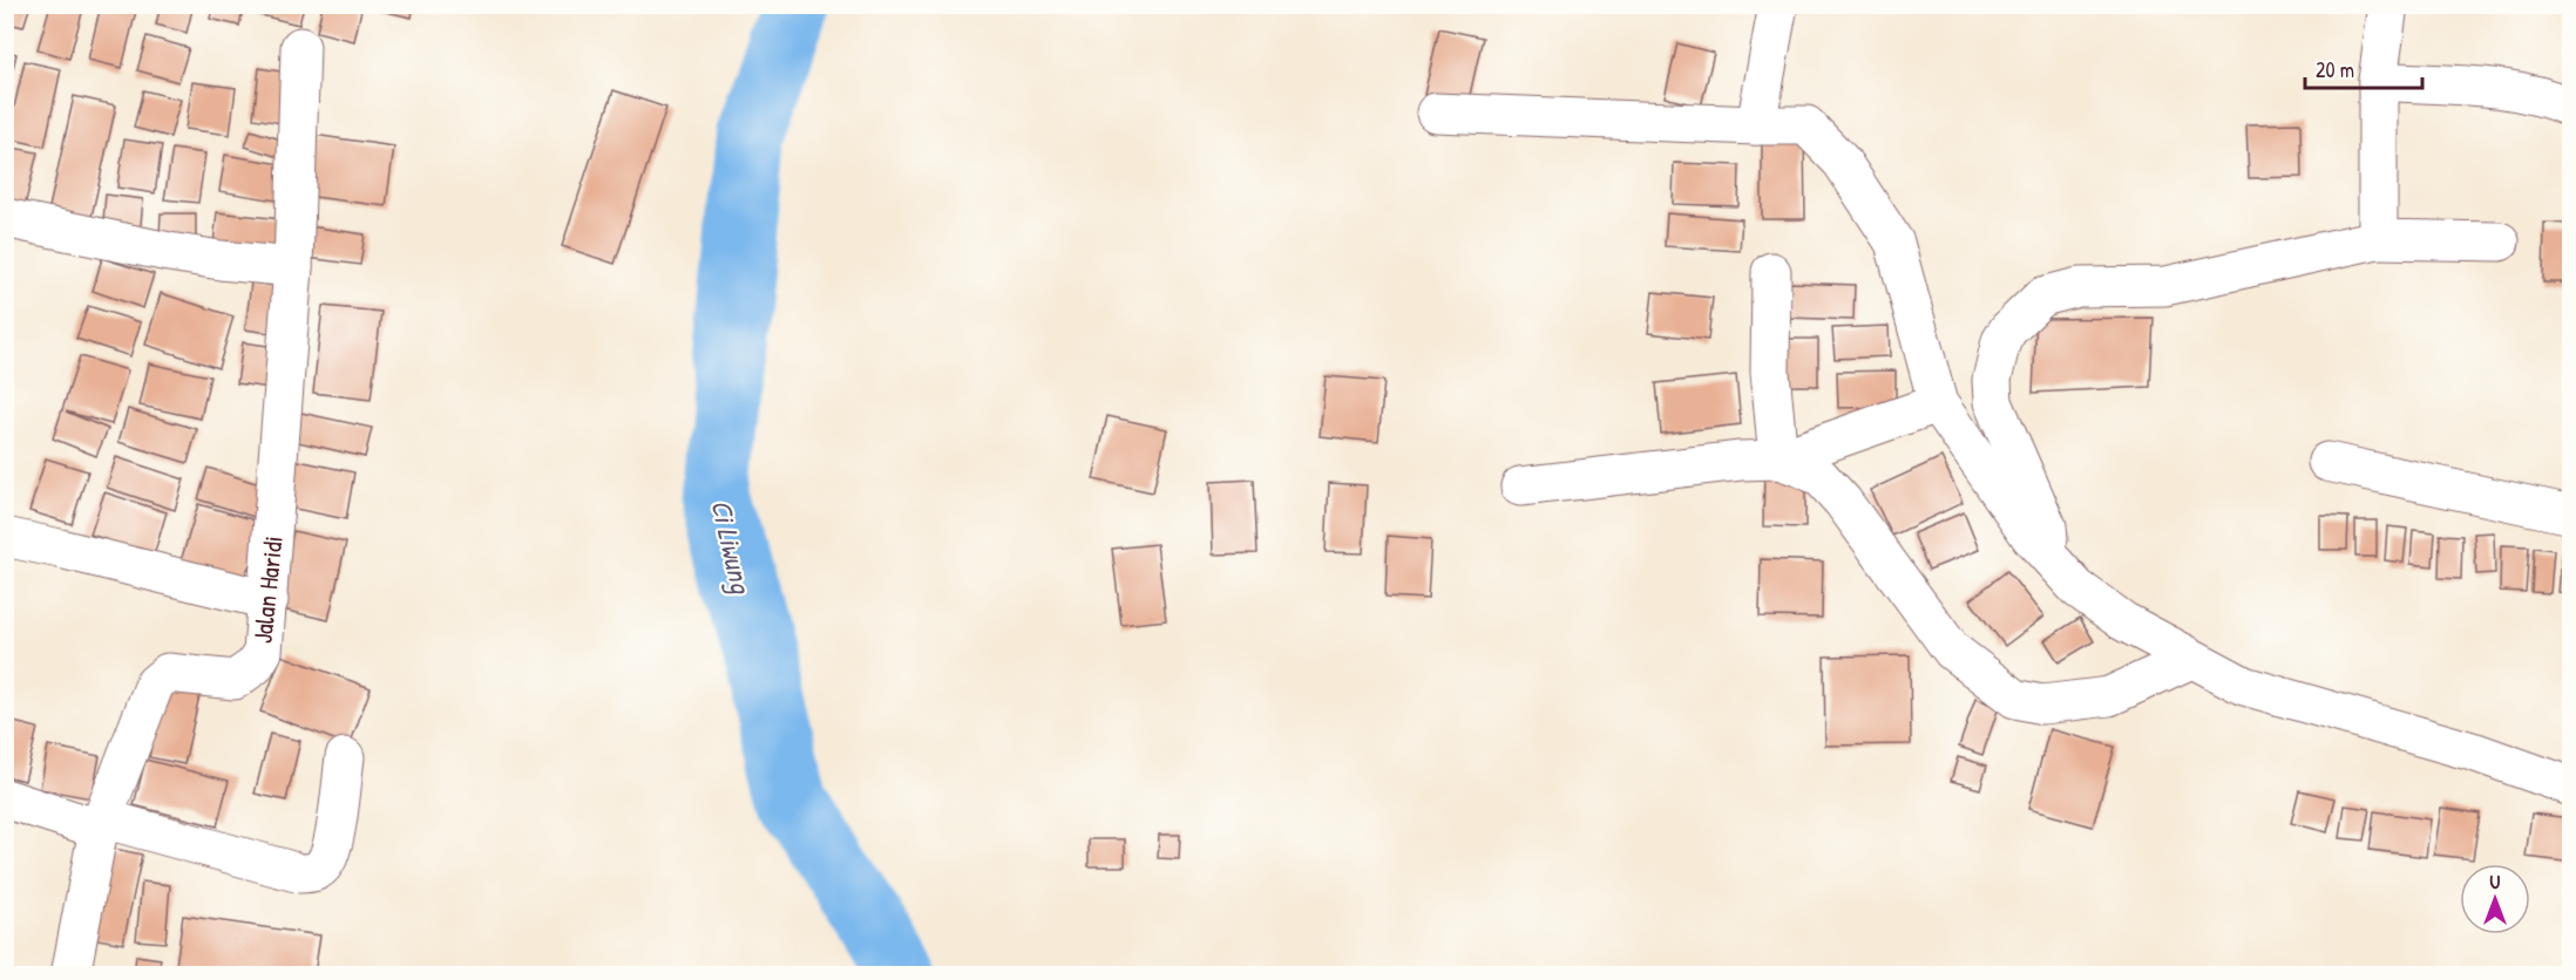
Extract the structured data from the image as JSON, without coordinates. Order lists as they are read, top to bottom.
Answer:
{
  "streets": {
    "street": ["Jalan Haridi"]
  },
  "water": ["Ci Liwung"],
  "scale_bar": "20 m",
  "north": "top"
}
